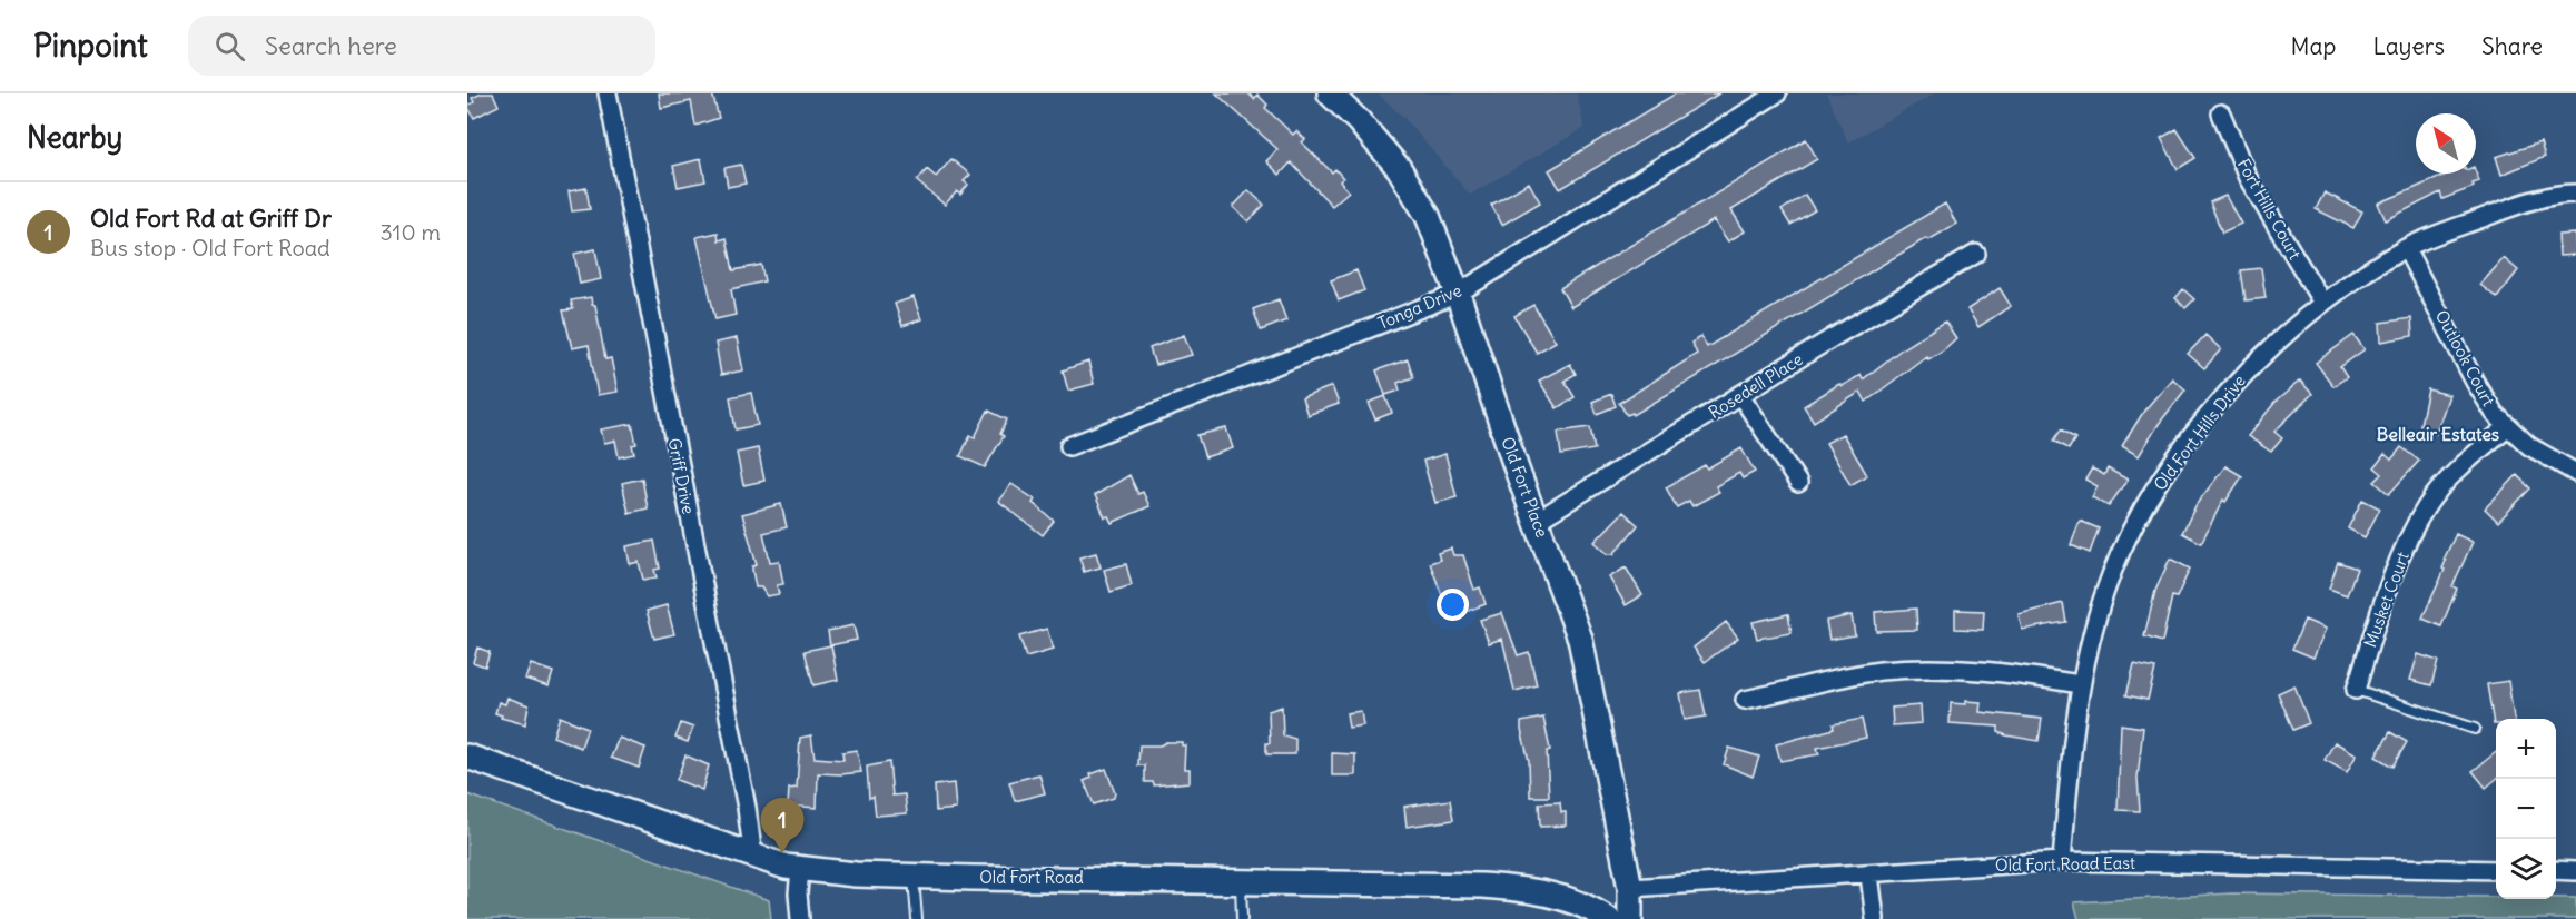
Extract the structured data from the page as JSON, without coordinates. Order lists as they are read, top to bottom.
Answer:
{
  "streets": {
    "main road": ["Old Fort Place", "Old Fort Road"],
    "street": [
      "Fort Hills Court",
      "Tonga Drive",
      "Outlook Court",
      "Rosedell Place",
      "Old Fort Hills Drive",
      "Griff Drive",
      "Musket Court",
      "Old Fort Road East"
    ]
  },
  "crossings": [
    ["Fort Hills Court", "Old Fort Hills Drive"],
    ["Tonga Drive", "Old Fort Place"],
    ["Outlook Court", "Old Fort Hills Drive"],
    ["Outlook Court", "Musket Court"],
    ["Rosedell Place", "Old Fort Place"],
    ["Old Fort Hills Drive", "Old Fort Road East"],
    ["Griff Drive", "Old Fort Road"],
    ["Old Fort Place", "Old Fort Road East"]
  ],
  "districts": ["Belleair Estates"],
  "north": "top left",
  "page": {
    "header": "Pinpoint",
    "search": "Search here",
    "nav": ["Map", "Layers", "Share"],
    "heading": "Nearby",
    "list": [
      {
        "mark": "1",
        "name": "Old Fort Rd at Griff Dr",
        "note": "Bus stop · Old Fort Road",
        "value": "310 m"
      }
    ],
    "map_buttons": ["+", "−"],
    "pins": "1"
  }
}
